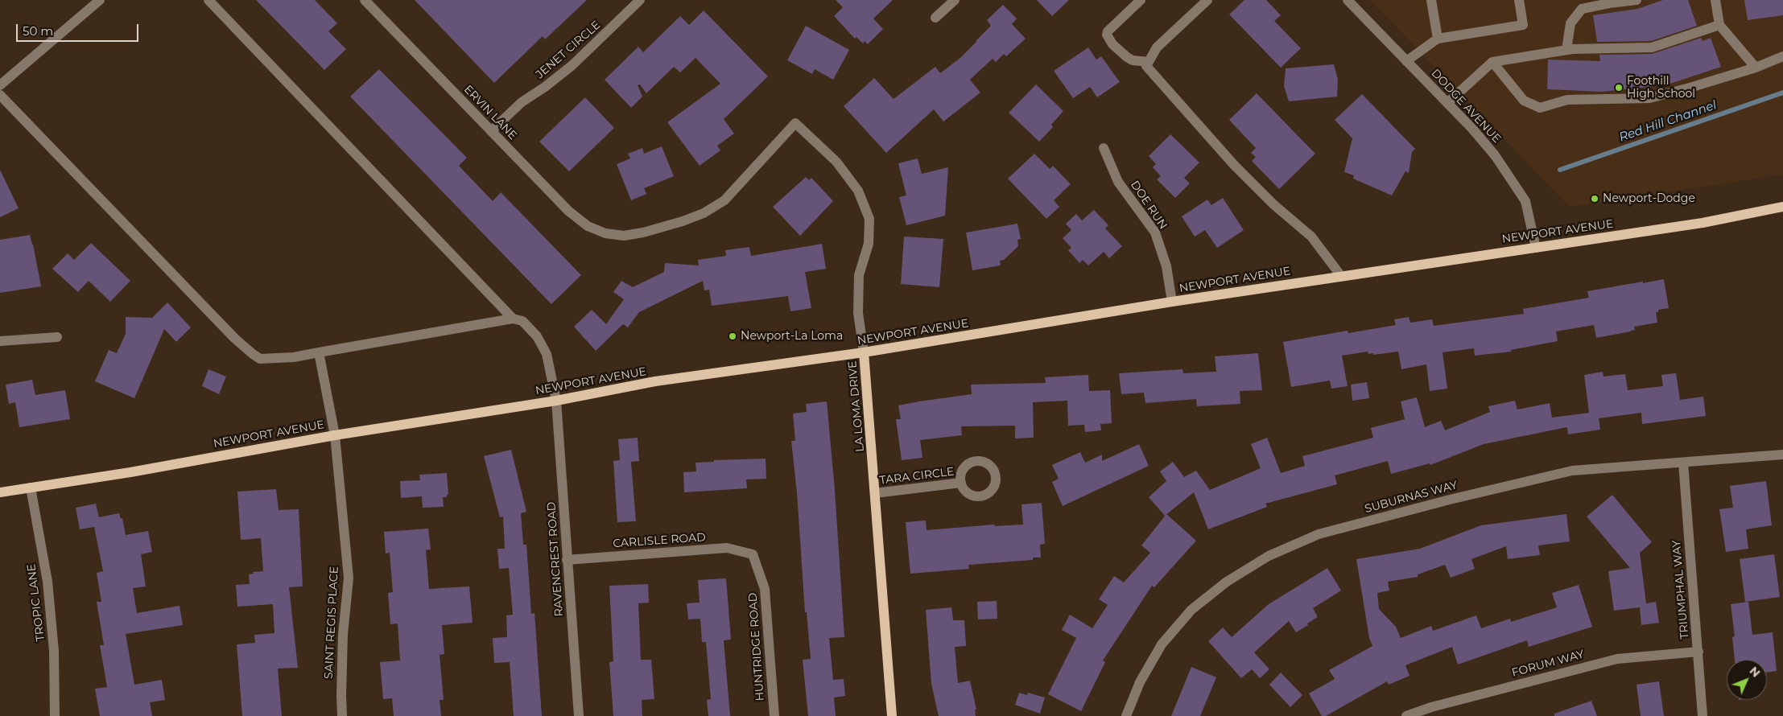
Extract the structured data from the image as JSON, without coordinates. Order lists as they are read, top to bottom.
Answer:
{
  "streets": {
    "main road": ["NEWPORT AVENUE", "LA LOMA DRIVE"],
    "street": [
      "JENET CIRCLE",
      "DODGE AVENUE",
      "ERVIN LANE",
      "DOE RUN",
      "TARA CIRCLE",
      "SUBURNAS WAY",
      "CARLISLE ROAD",
      "RAVENCREST ROAD",
      "TRIUMPHAL WAY",
      "TROPIC LANE",
      "SAINT REGIS PLACE",
      "HUNTRIDGE ROAD",
      "FORUM WAY"
    ]
  },
  "crossings": [
    ["JENET CIRCLE", "ERVIN LANE"],
    ["DODGE AVENUE", "NEWPORT AVENUE"],
    ["ERVIN LANE", "LA LOMA DRIVE"],
    ["DOE RUN", "NEWPORT AVENUE"],
    ["NEWPORT AVENUE", "LA LOMA DRIVE"],
    ["NEWPORT AVENUE", "RAVENCREST ROAD"],
    ["NEWPORT AVENUE", "TROPIC LANE"],
    ["NEWPORT AVENUE", "SAINT REGIS PLACE"],
    ["LA LOMA DRIVE", "TARA CIRCLE"],
    ["SUBURNAS WAY", "TRIUMPHAL WAY"],
    ["CARLISLE ROAD", "RAVENCREST ROAD"],
    ["CARLISLE ROAD", "HUNTRIDGE ROAD"],
    ["TRIUMPHAL WAY", "FORUM WAY"]
  ],
  "water": ["Red Hill Channel"],
  "places": ["Foothill High School", "Newport-Dodge", "Newport-La Loma"],
  "scale_bar": "50 m",
  "north": "top right"
}
